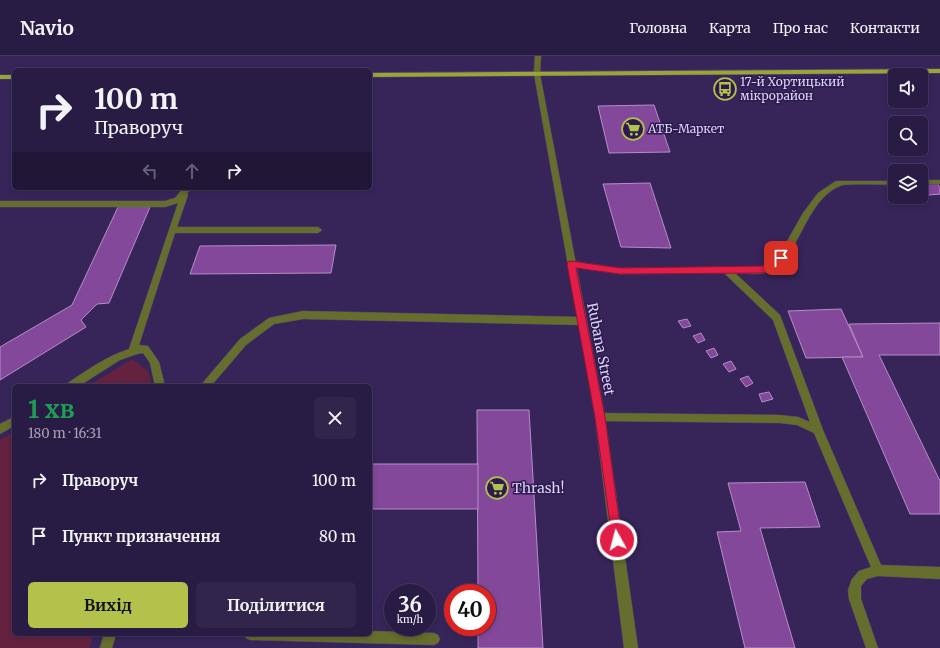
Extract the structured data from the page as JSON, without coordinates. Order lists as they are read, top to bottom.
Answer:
{
  "streets": {
    "street": ["Rubana Street"]
  },
  "places": {
    "bus stop": ["17-й Хортицький мікрорайон"],
    "supermarket": ["АТБ-Маркет", "Thrash!"]
  },
  "page": {
    "header": "Navio",
    "nav": [
      "Головна",
      "Карта",
      "Про нас",
      "Контакти"
    ],
    "turn": ["100 m", "Праворуч"],
    "heading": ["1 хв", "180 m · 16:31"],
    "list": [
      {
        "name": "Праворуч",
        "value": "100 m"
      },
      {
        "name": "Пункт призначення",
        "value": "80 m"
      }
    ],
    "buttons": ["Вихід", "Поділитися"],
    "speed": "36 km/h",
    "limit": "40"
  }
}
